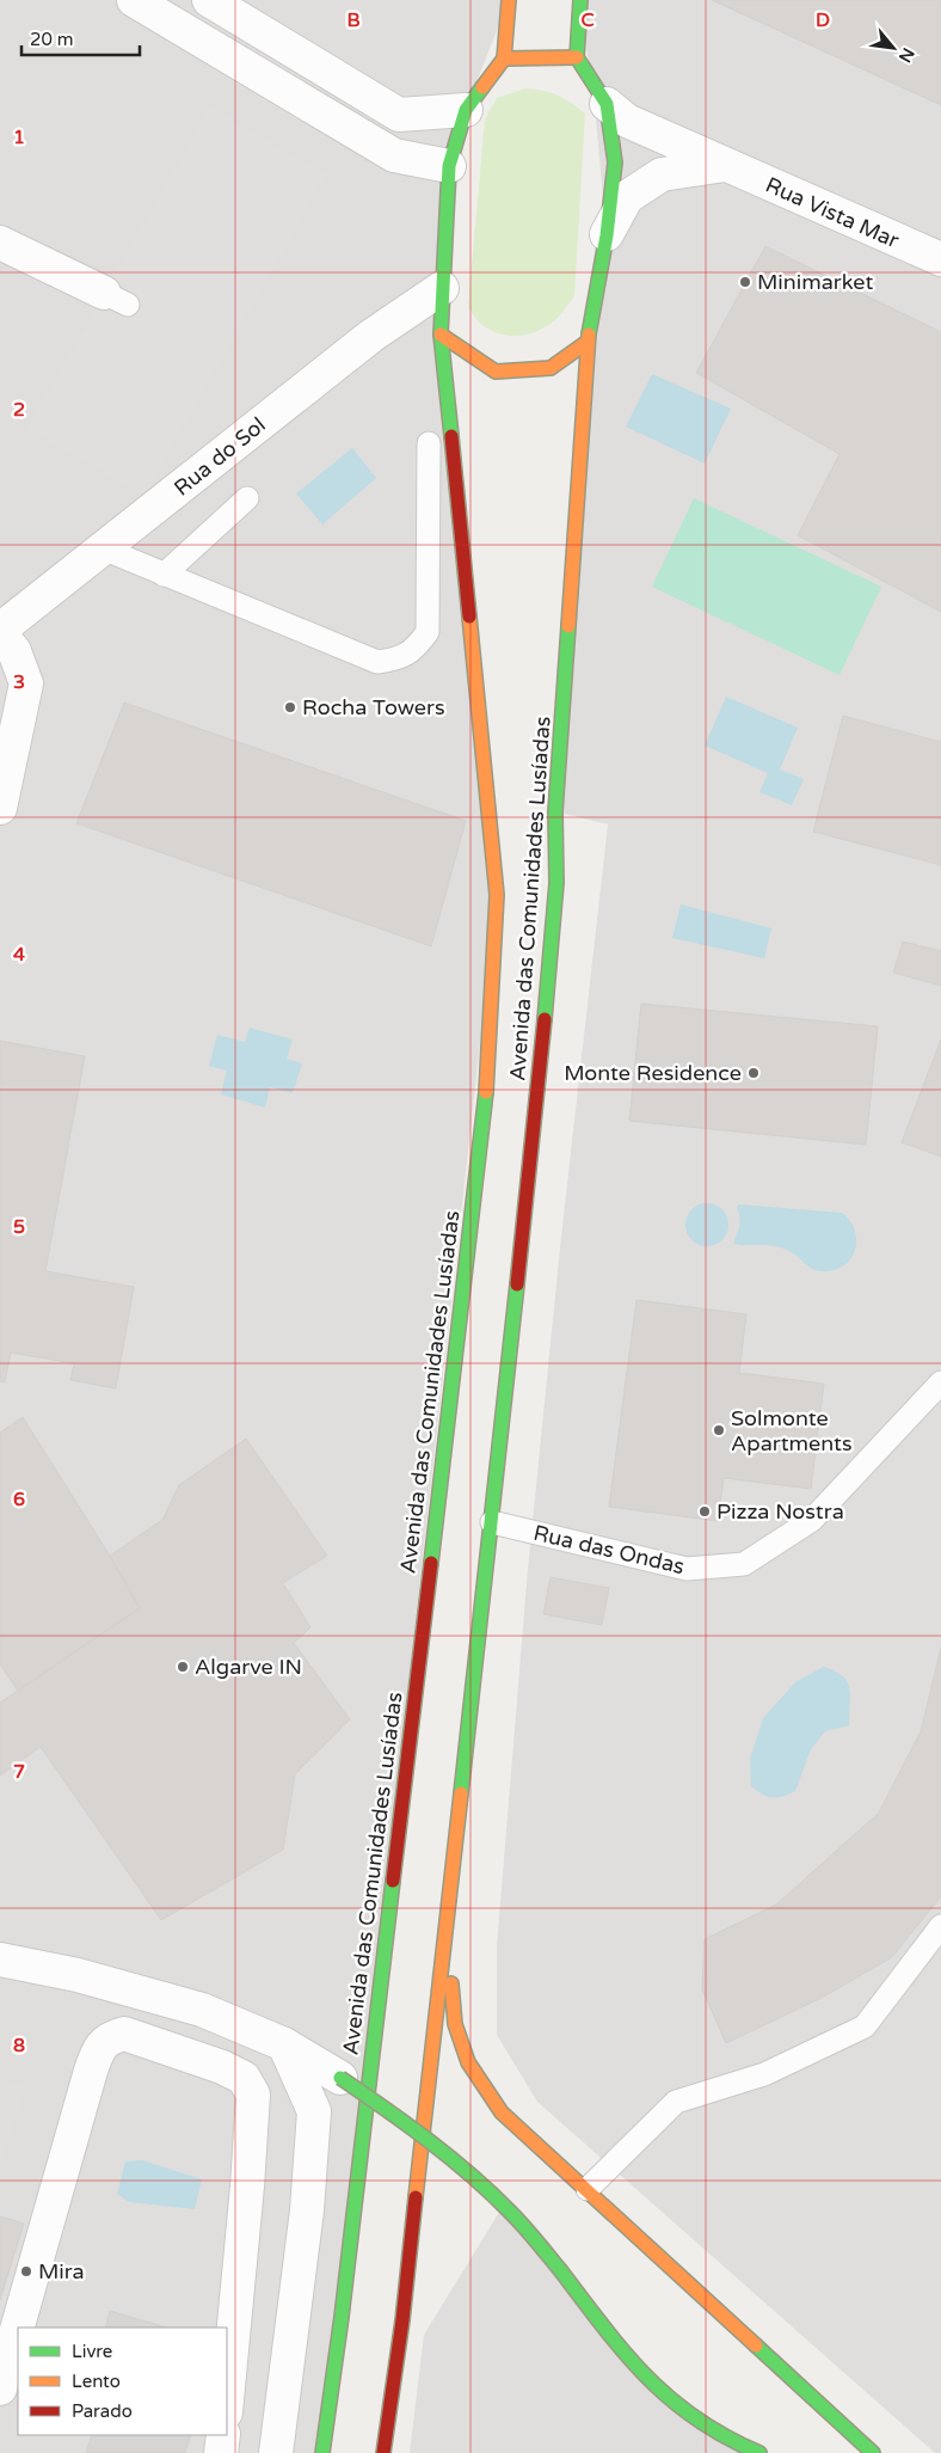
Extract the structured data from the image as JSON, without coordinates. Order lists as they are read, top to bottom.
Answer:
{
  "streets": {
    "main road": ["Avenida das Comunidades Lusíadas"],
    "street": ["Rua Vista Mar", "Rua do Sol"],
    "lane": ["Rua das Ondas"]
  },
  "crossings": [
    ["Rua Vista Mar", "Avenida das Comunidades Lusíadas"],
    ["Rua do Sol", "Avenida das Comunidades Lusíadas"],
    ["Avenida das Comunidades Lusíadas", "Rua das Ondas"]
  ],
  "places": [
    "Minimarket",
    "Rocha Towers",
    "Monte Residence",
    "Solmonte Apartments",
    "Pizza Nostra",
    "Algarve IN",
    "Mira"
  ],
  "legend": ["Livre", "Lento", "Parado"],
  "scale_bar": "20 m",
  "north": "bottom right",
  "grid": {
    "columns": ["B", "C", "D"],
    "rows": [
      "1",
      "2",
      "3",
      "4",
      "5",
      "6",
      "7",
      "8"
    ]
  }
}
